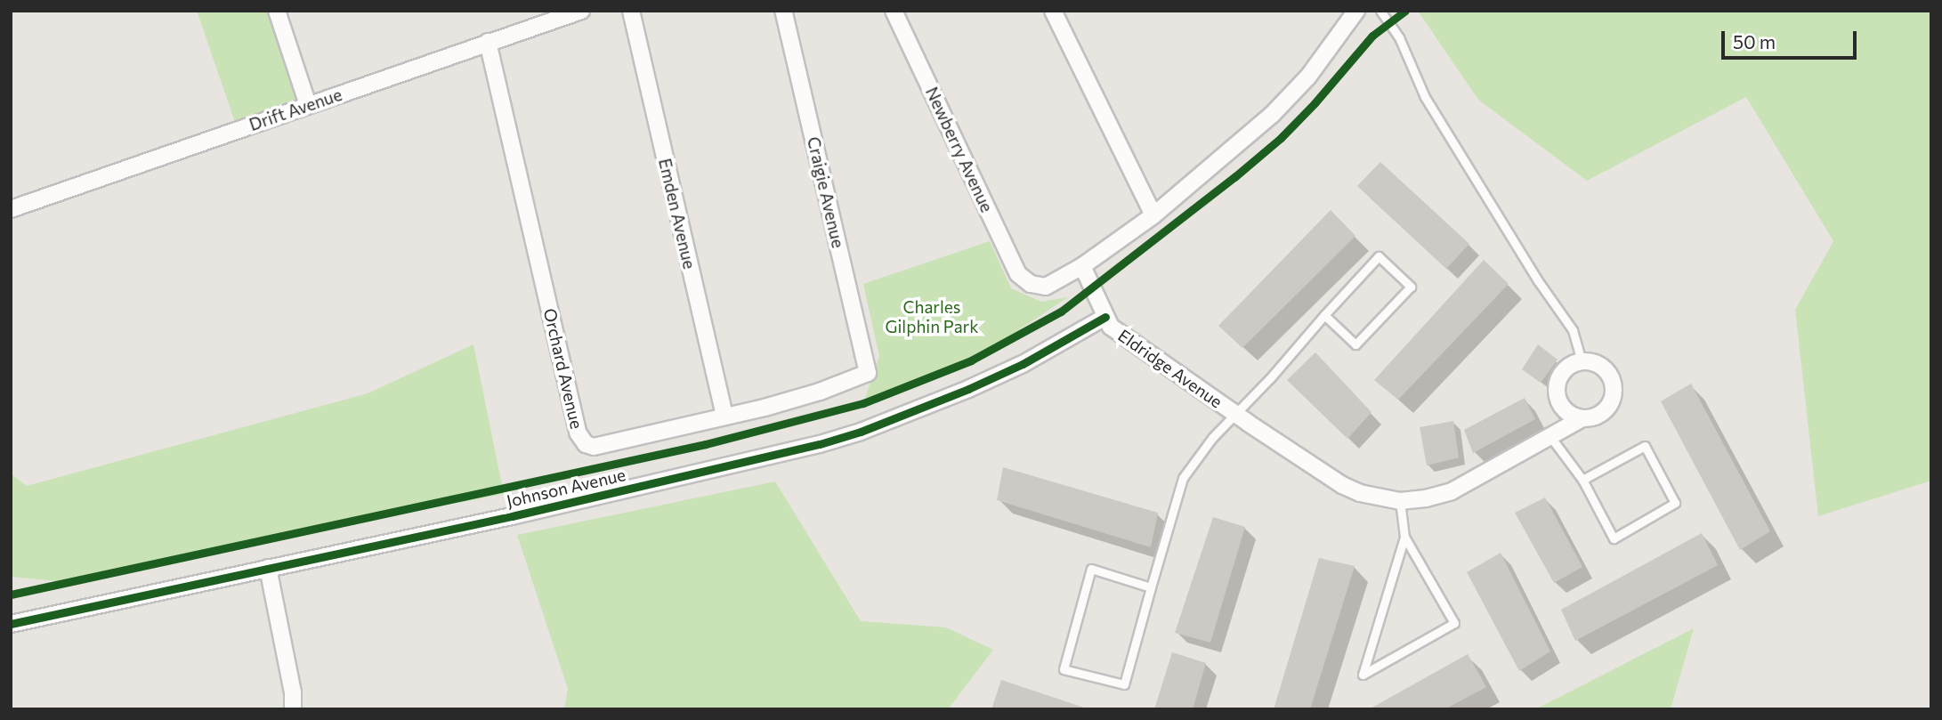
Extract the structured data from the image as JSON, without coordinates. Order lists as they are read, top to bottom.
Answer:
{
  "streets": {
    "street": [
      "Drift Avenue",
      "Newberry Avenue",
      "Craigie Avenue",
      "Emden Avenue",
      "Orchard Avenue",
      "Eldridge Avenue",
      "Johnson Avenue"
    ]
  },
  "crossings": [
    ["Drift Avenue", "Orchard Avenue"],
    ["Newberry Avenue", "Eldridge Avenue"],
    ["Craigie Avenue", "Orchard Avenue"],
    ["Emden Avenue", "Orchard Avenue"],
    ["Eldridge Avenue", "Johnson Avenue"]
  ],
  "parks": ["Charles Gilphin Park"],
  "scale_bar": "50 m"
}
